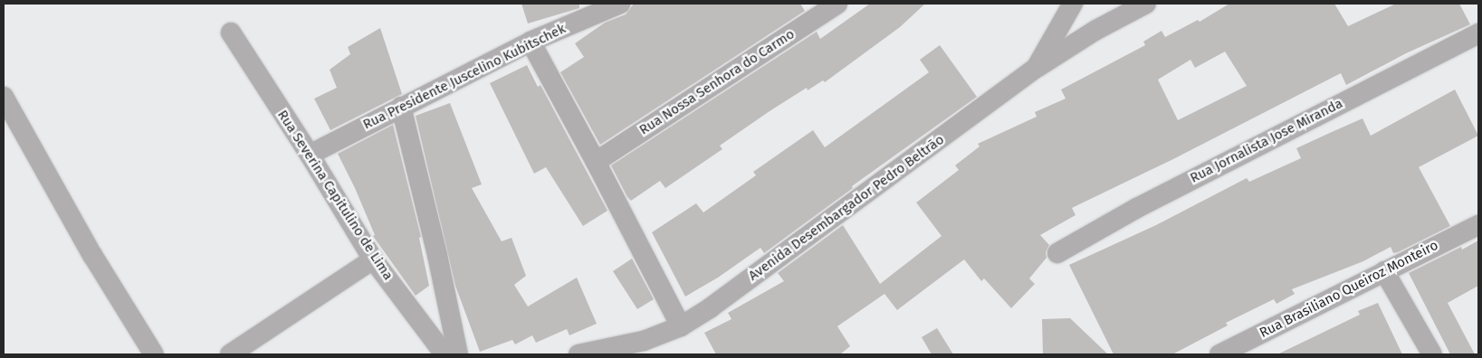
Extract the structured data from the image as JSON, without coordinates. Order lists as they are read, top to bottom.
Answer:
{
  "streets": {
    "street": [
      "Rua Presidente Juscelino Kubitschek",
      "Rua Nossa Senhora do Carmo",
      "Rua Jornalista Jose Miranda",
      "Rua Severina Capitulino de Lima",
      "Avenida Desembargador Pedro Beltrão",
      "Rua Brasiliano Queiroz Monteiro"
    ]
  },
  "crossings": [
    ["Rua Presidente Juscelino Kubitschek", "Rua Severina Capitulino de Lima"]
  ]
}
